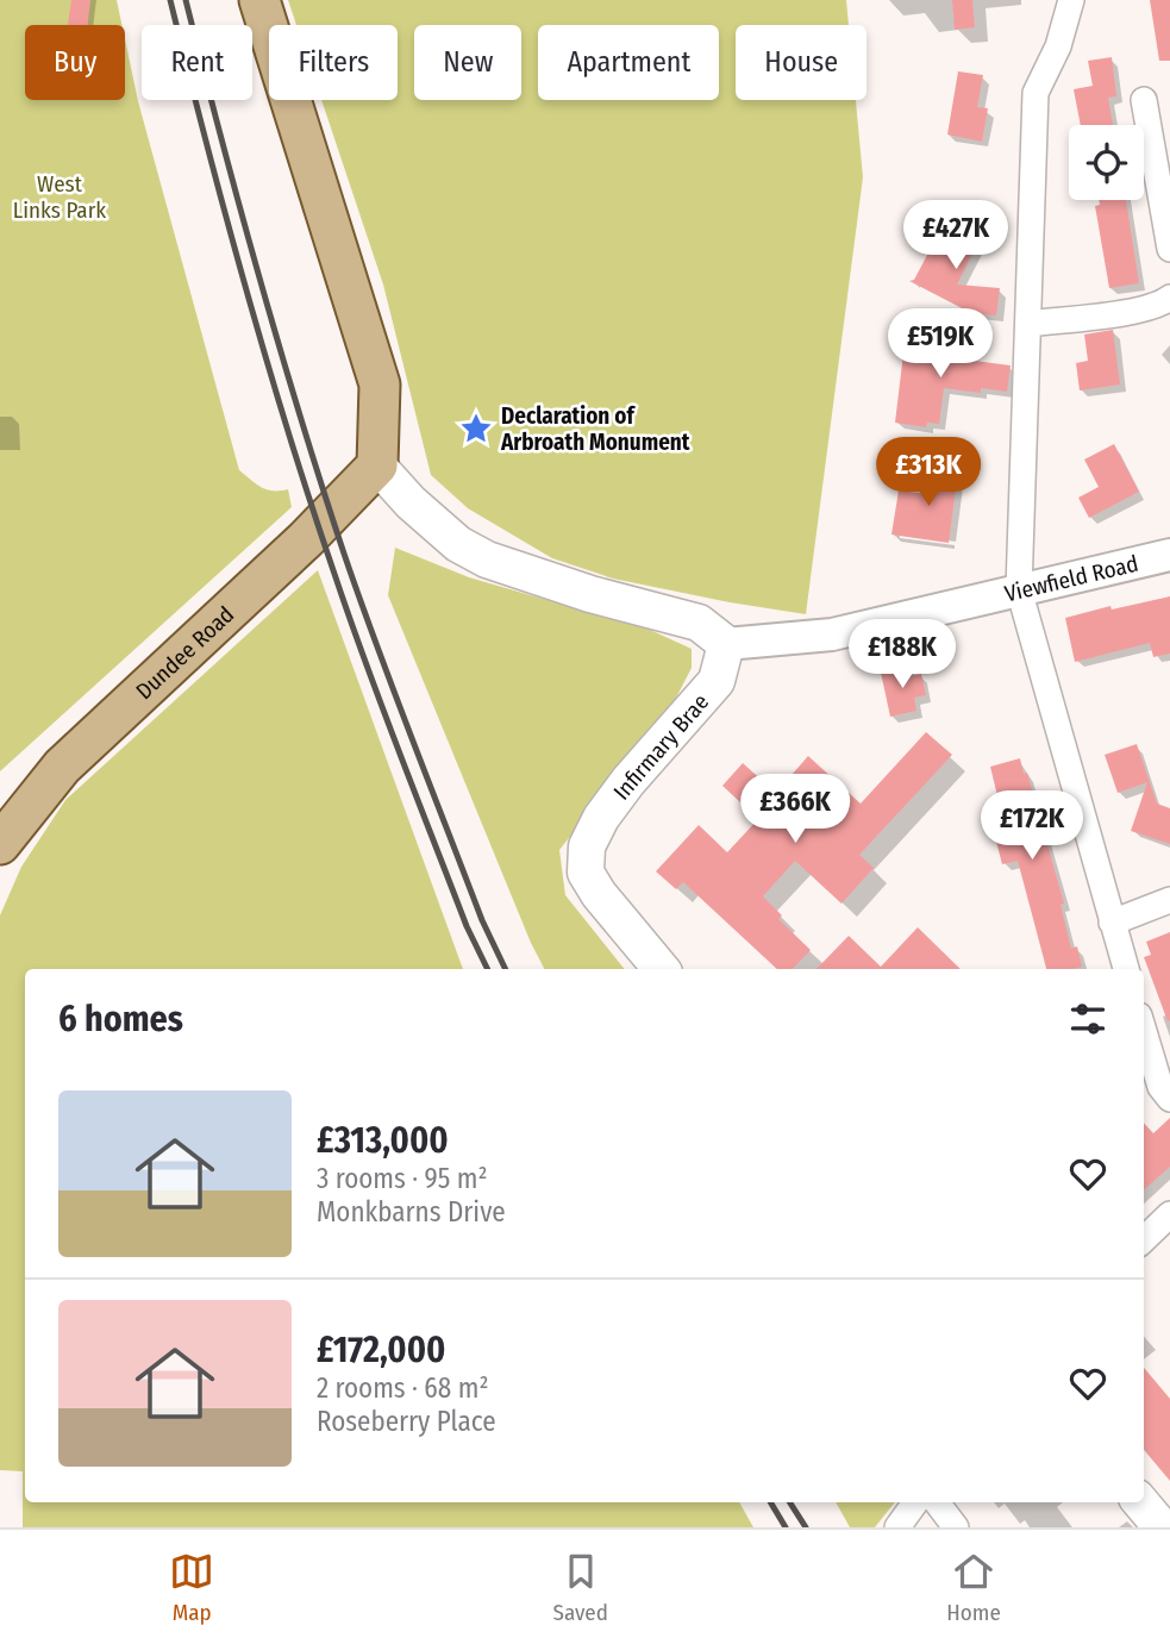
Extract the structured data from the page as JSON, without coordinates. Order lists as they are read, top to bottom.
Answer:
{
  "streets": {
    "main road": ["Dundee Road", "Infirmary Brae"],
    "street": ["Viewfield Road"]
  },
  "crossings": [
    ["Viewfield Road", "Infirmary Brae"]
  ],
  "parks": ["West Links Park"],
  "places": {
    "place": ["Declaration of Arbroath Monument"]
  },
  "page": {
    "chip": [
      "Buy",
      "Rent",
      "Filters",
      "New",
      "Apartment",
      "House"
    ],
    "price": [
      "£427K",
      "£519K",
      "£313K",
      "£188K",
      "£366K",
      "£172K"
    ],
    "heading": "6 homes",
    "list": [
      {
        "name": "£313,000",
        "note": "3 rooms · 95 m² · Monkbarns Drive"
      },
      {
        "name": "£172,000",
        "note": "2 rooms · 68 m² · Roseberry Place"
      }
    ],
    "tabs": ["Map", "Saved", "Home"]
  }
}
